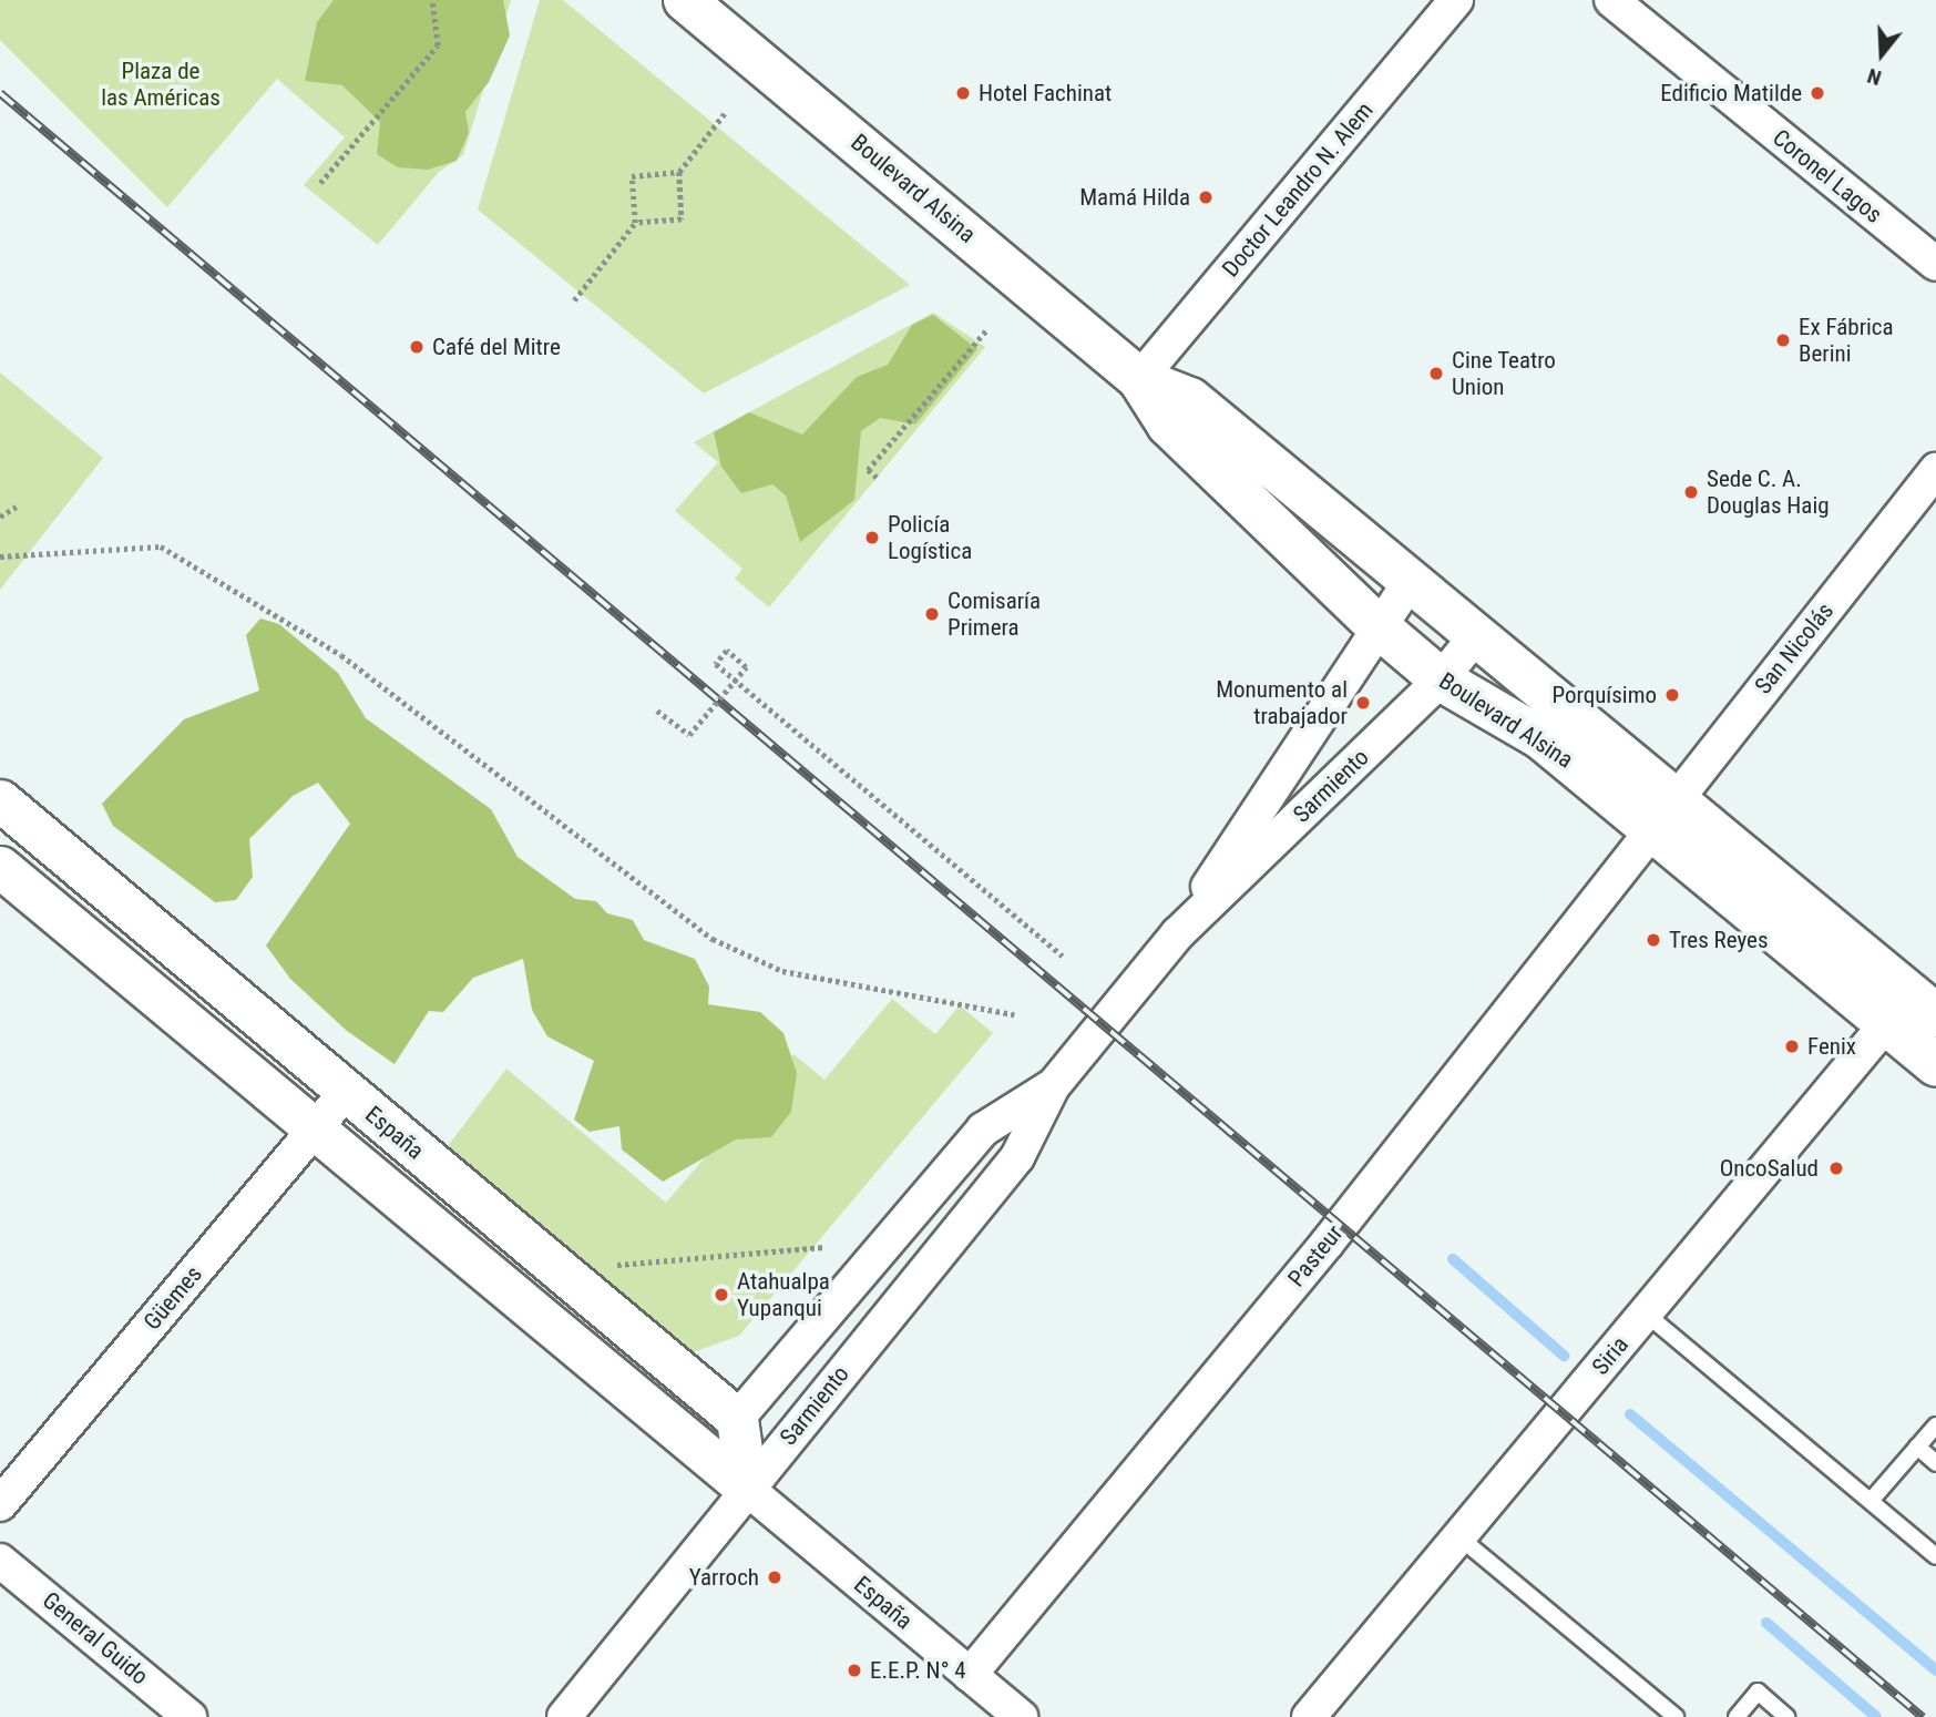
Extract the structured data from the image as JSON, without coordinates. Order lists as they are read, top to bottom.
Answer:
{
  "streets": {
    "main road": ["Boulevard Alsina"],
    "street": [
      "Coronel Lagos",
      "Doctor Leandro N. Alem",
      "San Nicolás",
      "Sarmiento",
      "España",
      "Pasteur",
      "Güemes",
      "Siria",
      "General Guido"
    ]
  },
  "crossings": [
    ["Boulevard Alsina", "Doctor Leandro N. Alem"],
    ["Boulevard Alsina", "San Nicolás"],
    ["Boulevard Alsina", "Sarmiento"],
    ["Boulevard Alsina", "Pasteur"],
    ["Boulevard Alsina", "Siria"],
    ["San Nicolás", "Pasteur"],
    ["Sarmiento", "España"],
    ["España", "Pasteur"],
    ["España", "Güemes"]
  ],
  "parks": ["Plaza de las Américas"],
  "places": [
    "Hotel Fachinat",
    "Edificio Matilde",
    "Mamá Hilda",
    "Ex Fábrica Berini",
    "Café del Mitre",
    "Cine Teatro Union",
    "Sede C. A. Douglas Haig",
    "Policía Logística",
    "Comisaría Primera",
    "Porquísimo",
    "Monumento al trabajador",
    "Tres Reyes",
    "Fenix",
    "OncoSalud",
    "Atahualpa Yupanqui",
    "Yarroch",
    "E.E.P. N° 4"
  ],
  "north": "bottom"
}
